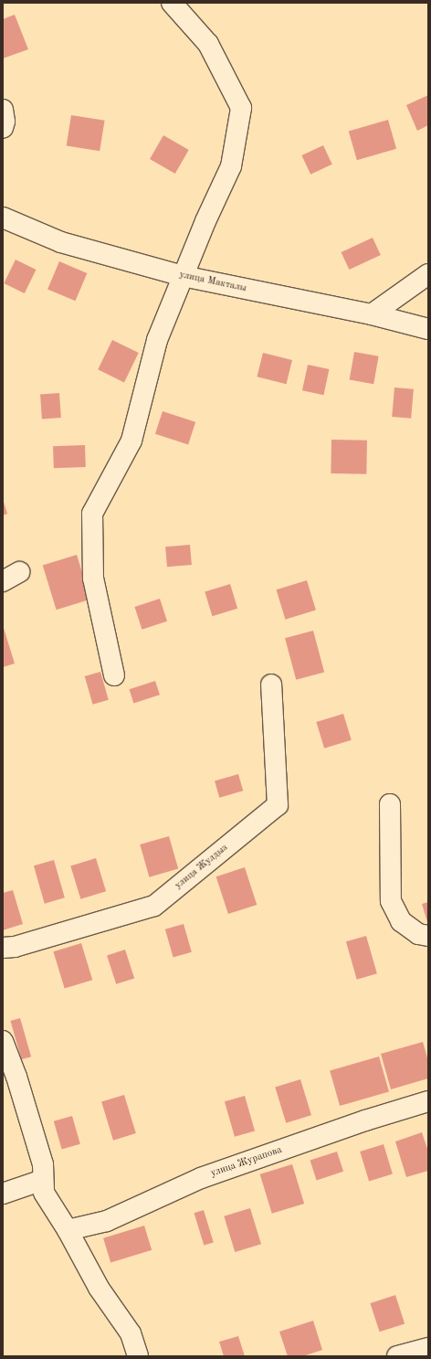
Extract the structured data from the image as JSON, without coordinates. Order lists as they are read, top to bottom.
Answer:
{
  "streets": {
    "street": ["улица Макталы", "улица Жулдыз", "улица Журапова"]
  }
}
